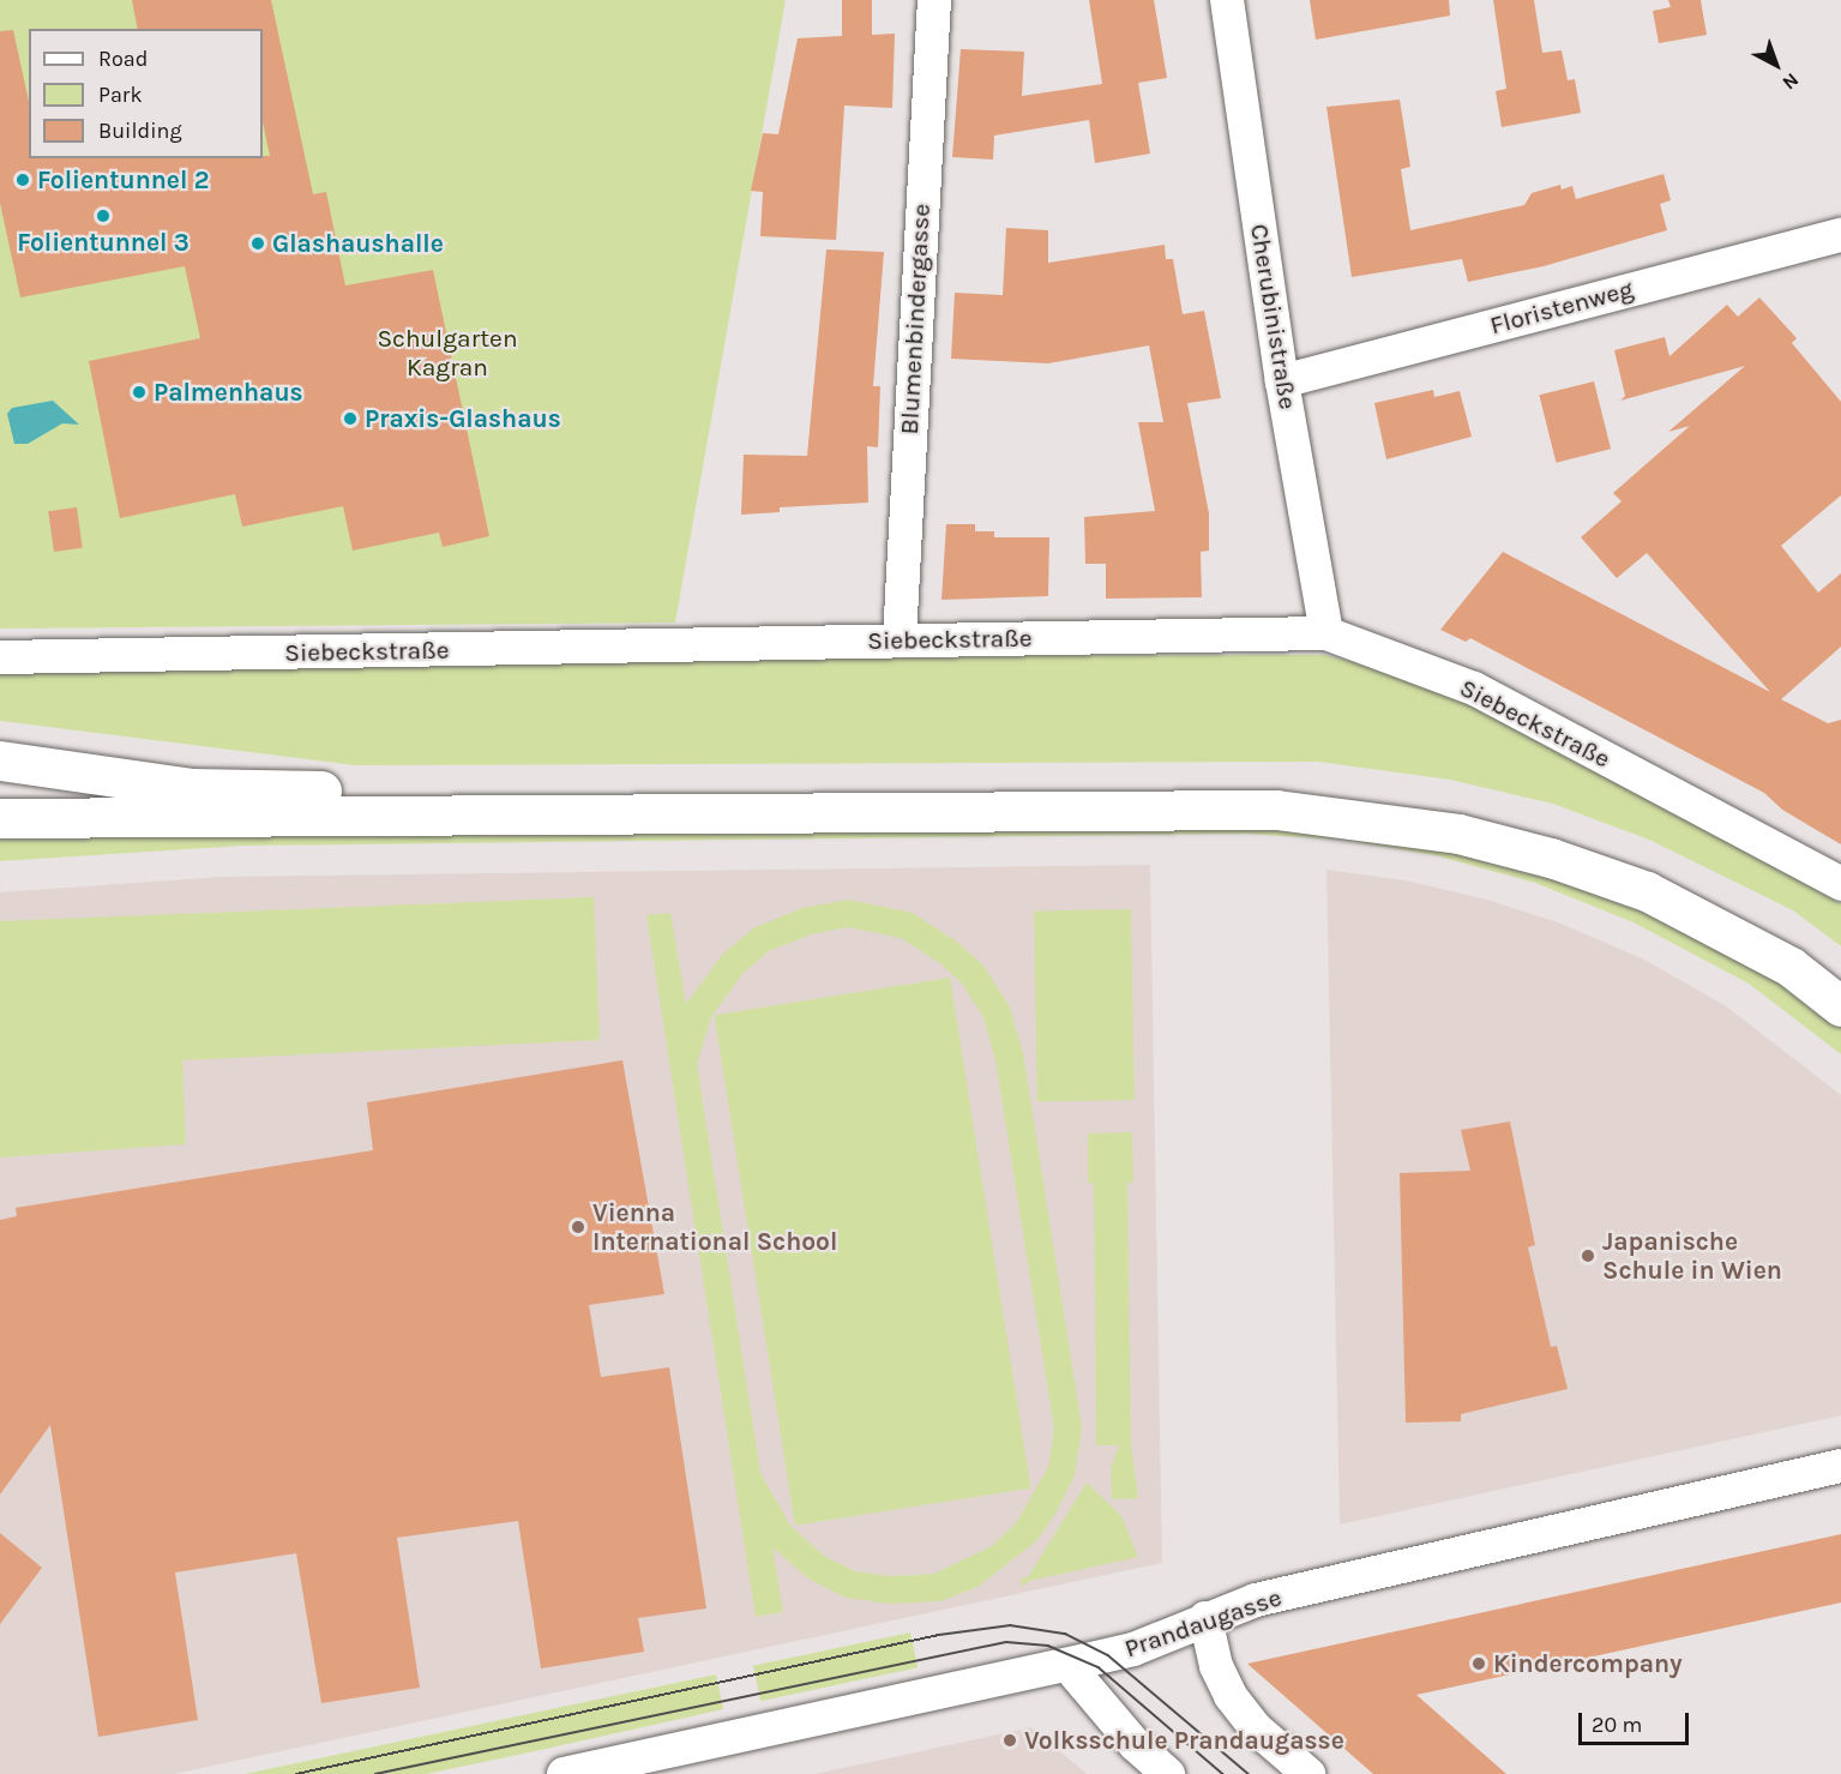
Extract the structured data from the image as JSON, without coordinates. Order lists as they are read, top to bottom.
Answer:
{
  "streets": {
    "street": [
      "Floristenweg",
      "Cherubinistraße",
      "Blumenbindergasse",
      "Siebeckstraße",
      "Prandaugasse"
    ]
  },
  "crossings": [
    ["Floristenweg", "Cherubinistraße"],
    ["Cherubinistraße", "Siebeckstraße"],
    ["Blumenbindergasse", "Siebeckstraße"]
  ],
  "parks": ["Schulgarten Kagran"],
  "places": [
    "Folientunnel 2",
    "Folientunnel 3",
    "Glashaushalle",
    "Palmenhaus",
    "Praxis-Glashaus",
    "Vienna International School",
    "Japanische Schule in Wien",
    "Kindercompany",
    "Volksschule Prandaugasse"
  ],
  "legend": ["Road", "Park", "Building"],
  "scale_bar": "20 m",
  "north": "bottom right"
}
